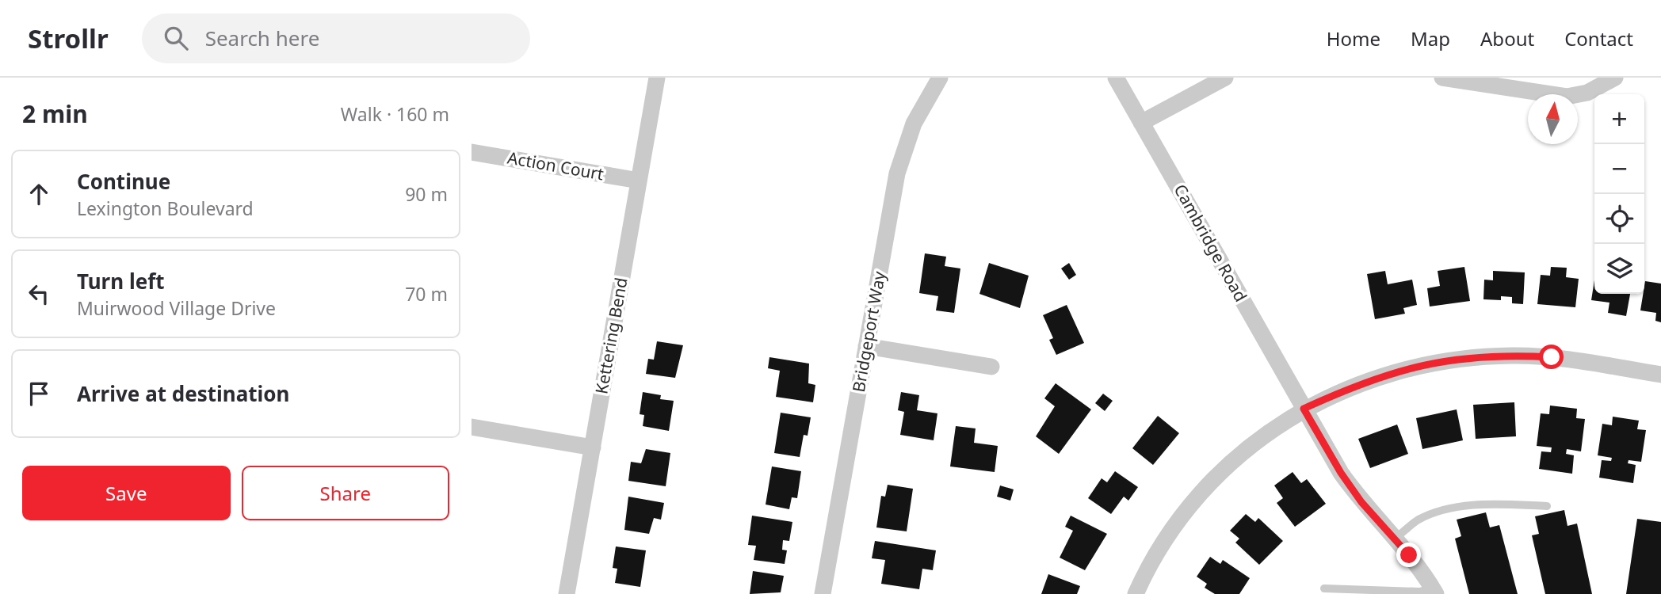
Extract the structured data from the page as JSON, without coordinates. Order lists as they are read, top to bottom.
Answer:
{
  "streets": {
    "street": [
      "Action Court",
      "Cambridge Road",
      "Bridgeport Way",
      "Kettering Bend"
    ]
  },
  "crossings": [
    ["Action Court", "Kettering Bend"]
  ],
  "north": "top",
  "page": {
    "header": "Strollr",
    "search": "Search here",
    "nav": [
      "Home",
      "Map",
      "About",
      "Contact"
    ],
    "heading": ["2 min", "Walk · 160 m"],
    "map_buttons": ["+", "−"],
    "list": [
      ["Continue", "Lexington Boulevard", "90 m"],
      ["Turn left", "Muirwood Village Drive", "70 m"],
      "Arrive at destination"
    ],
    "buttons": ["Save", "Share"]
  }
}
